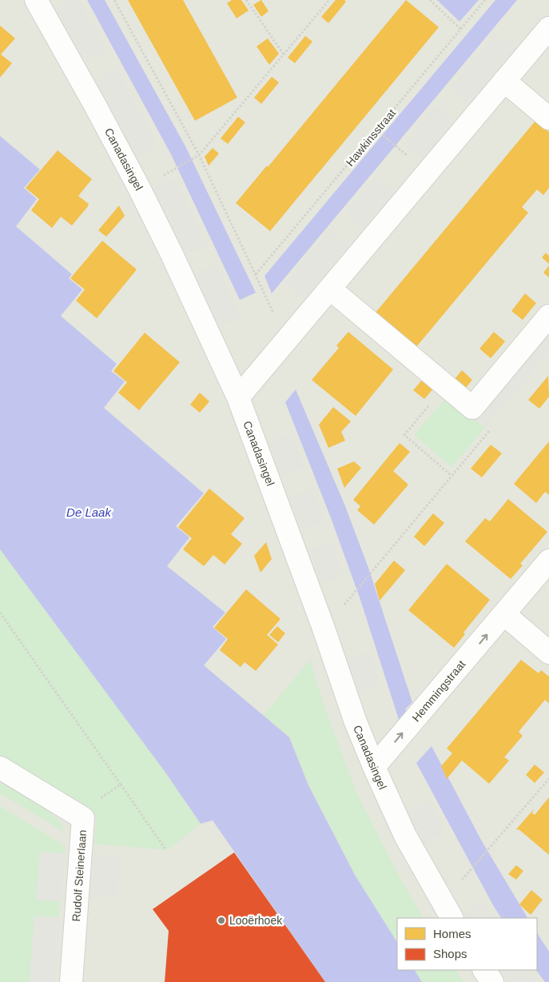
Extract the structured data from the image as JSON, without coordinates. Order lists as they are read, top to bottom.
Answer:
{
  "streets": {
    "street": ["Canadasingel", "Hemmingstraat", "Rudolf Steinerlaan"],
    "path": ["Hawkinsstraat"]
  },
  "crossings": [
    ["Canadasingel", "Hemmingstraat"]
  ],
  "one_way": ["Hemmingstraat"],
  "water": ["De Laak"],
  "places": ["Looërhoek"],
  "legend": ["Homes", "Shops"]
}
